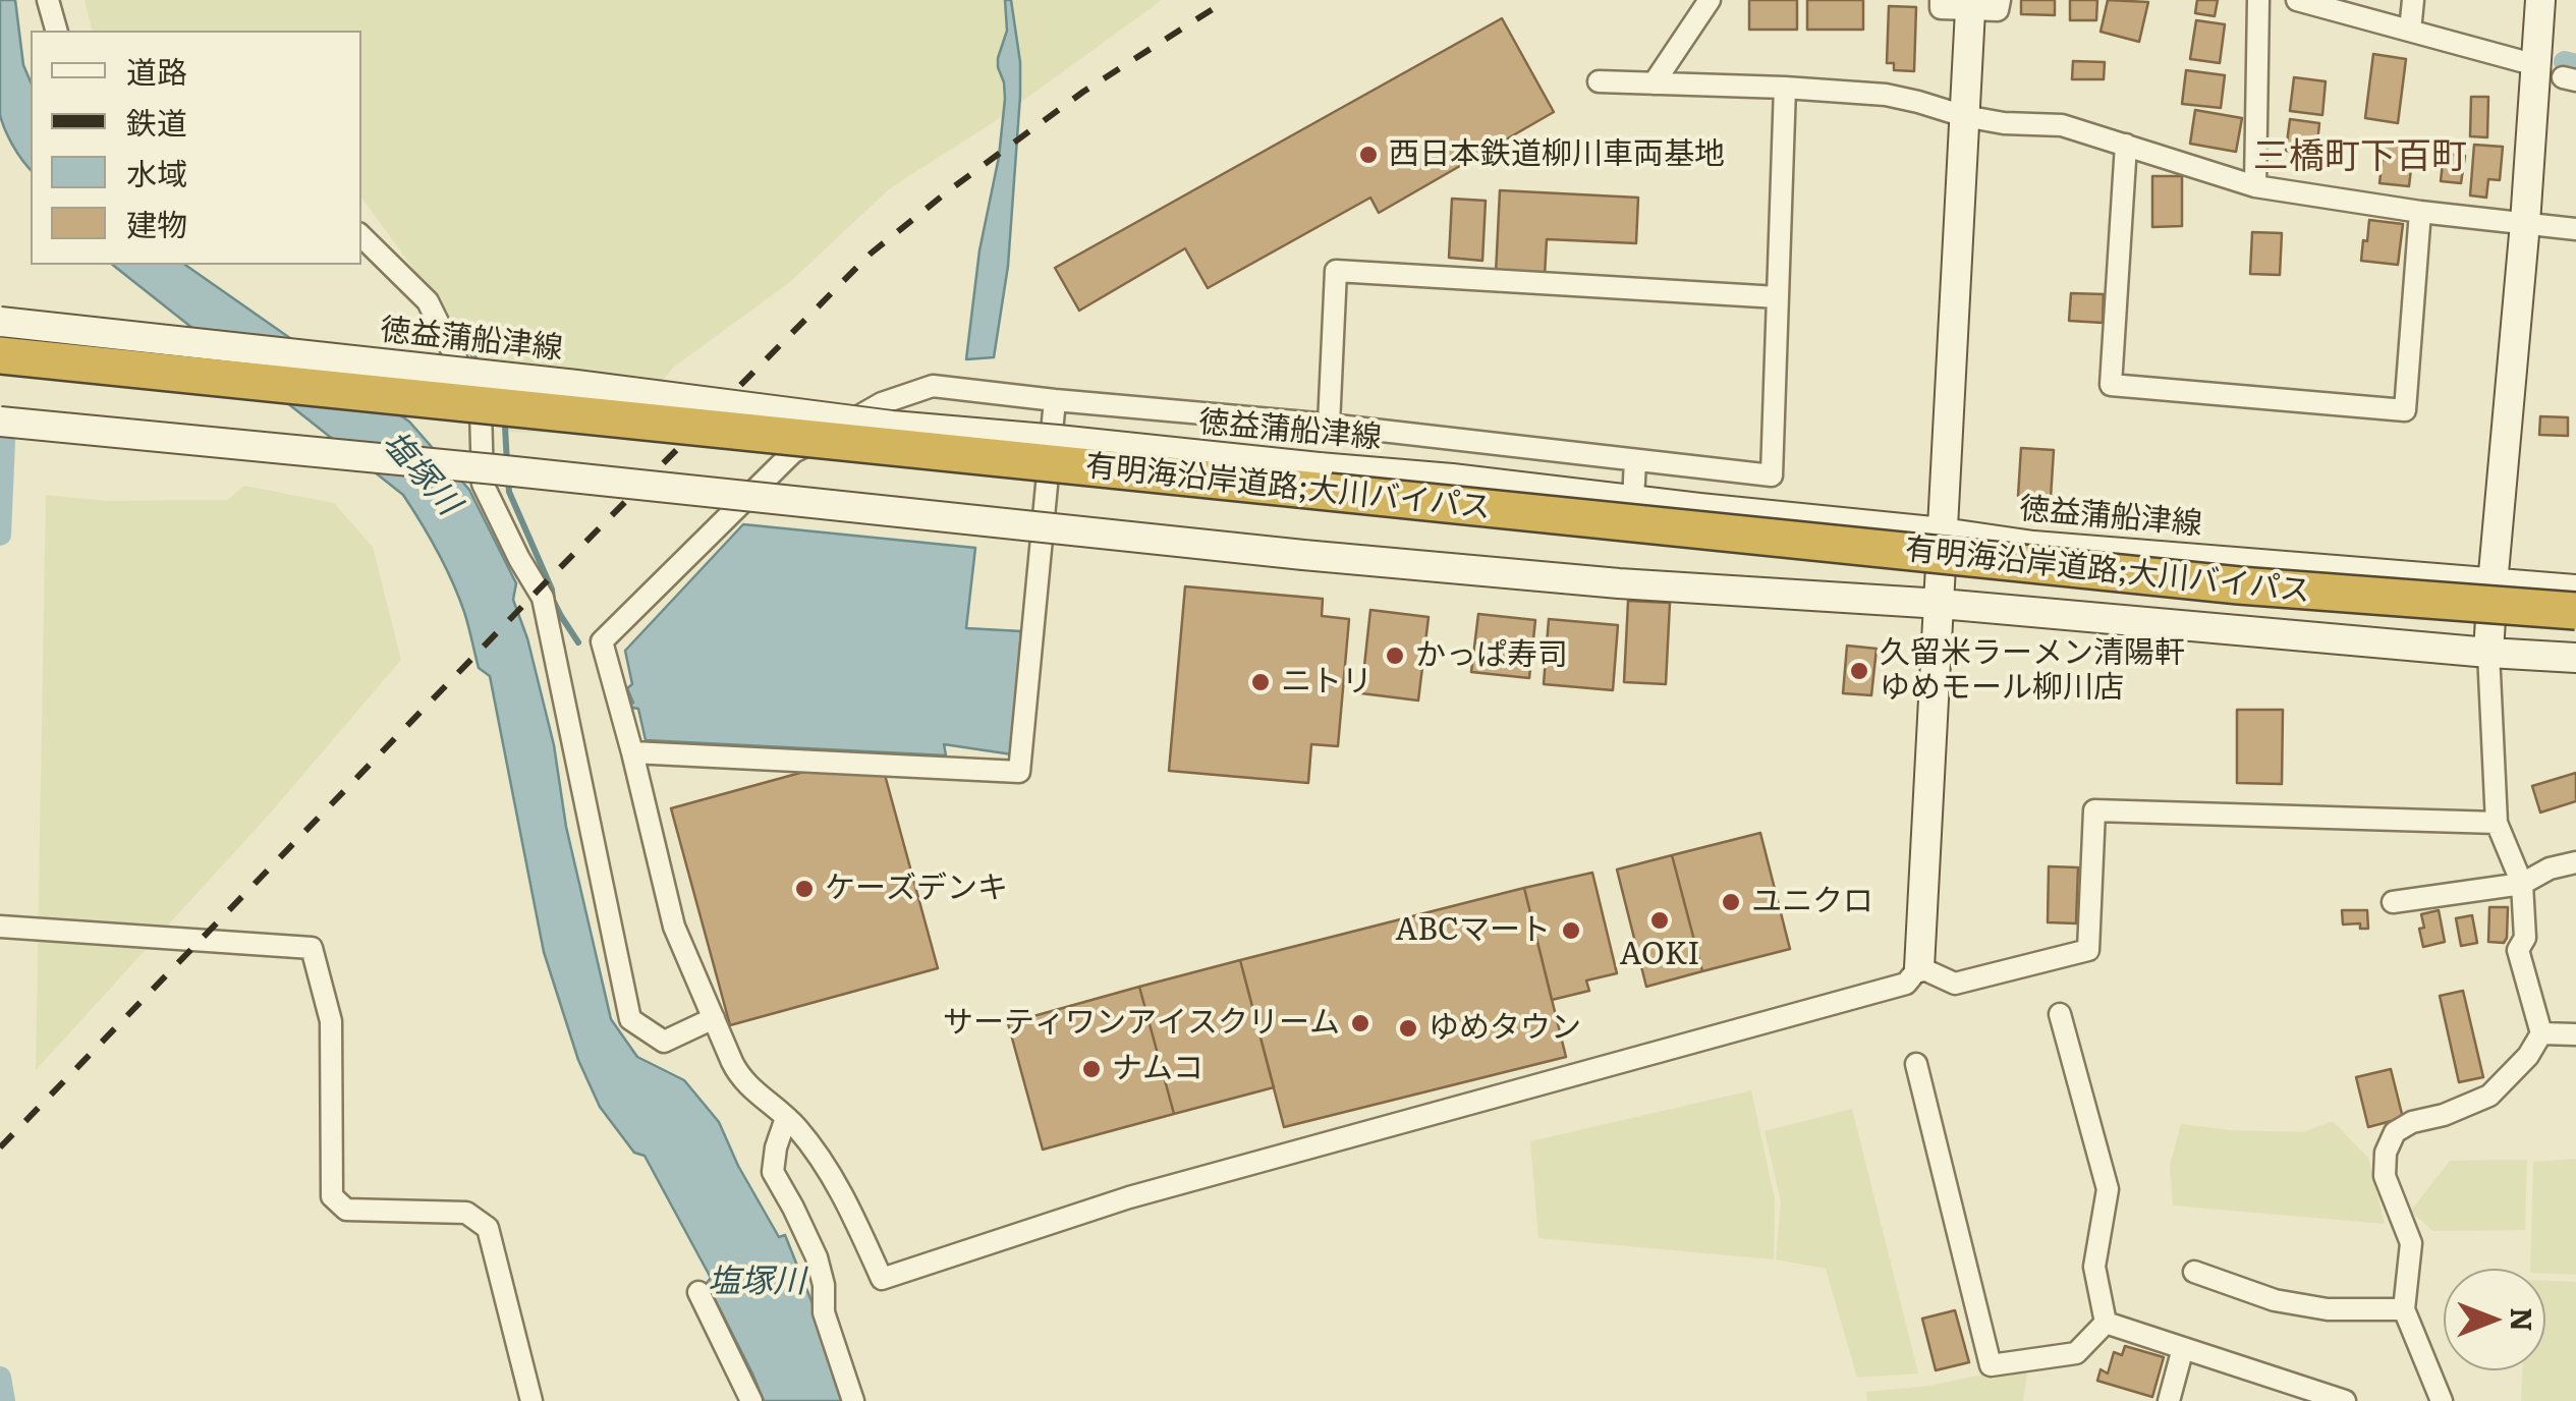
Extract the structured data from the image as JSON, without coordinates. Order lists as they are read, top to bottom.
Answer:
{
  "streets": {
    "highway": ["有明海沿岸道路;大川バイパス"],
    "main road": ["徳益蒲船津線"]
  },
  "districts": ["三橋町下百町"],
  "water": ["塩塚川"],
  "places": [
    "西日本鉄道柳川車両基地",
    "かっぱ寿司",
    "久留米ラーメン清陽軒 ゆめモール柳川店",
    "ニトリ",
    "ケーズデンキ",
    "ユニクロ",
    "AOKI",
    "ABCマート",
    "サーティワンアイスクリーム",
    "ゆめタウン",
    "ナムコ"
  ],
  "legend": [
    "道路",
    "鉄道",
    "水域",
    "建物"
  ],
  "north": "right"
}
